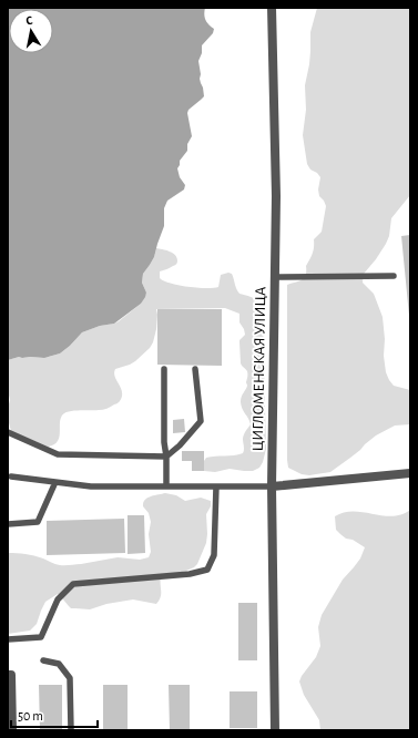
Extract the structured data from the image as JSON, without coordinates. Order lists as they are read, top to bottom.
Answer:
{
  "streets": {
    "street": ["ЦИГЛОМЕНСКАЯ УЛИЦА"]
  },
  "scale_bar": "50 m",
  "north": "top"
}
